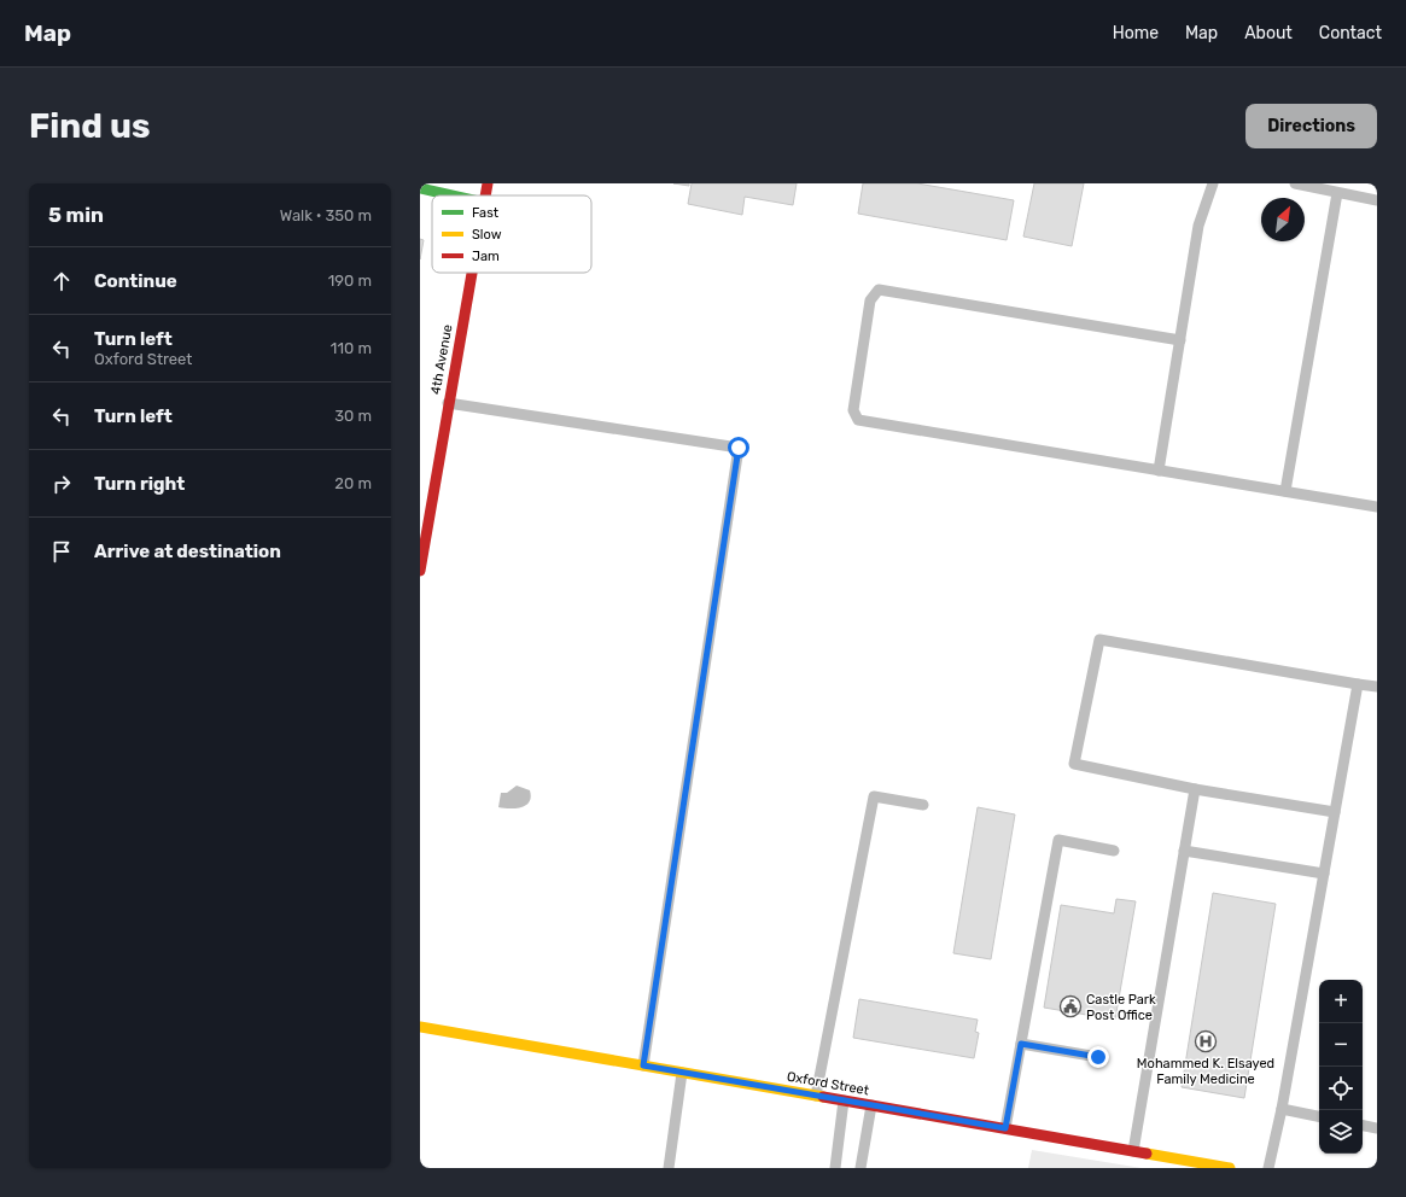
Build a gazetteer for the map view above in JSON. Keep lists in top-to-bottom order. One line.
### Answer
{"streets":{"street":["4th Avenue","Oxford Street"]},"places":{"public building":["Castle Park Post Office"],"hospital":["Mohammed K. Elsayed Family Medicine"]},"legend":["Fast","Slow","Jam"],"north":"top right","page":{"header":"Map","nav":["Home","Map","About","Contact"],"buttons":"Directions","title":"Find us","heading":["5 min","Walk · 350 m"],"list":[["Continue","190 m"],["Turn left","Oxford Street","110 m"],["Turn left","30 m"],["Turn right","20 m"],"Arrive at destination"],"map_buttons":["+","−"]}}
